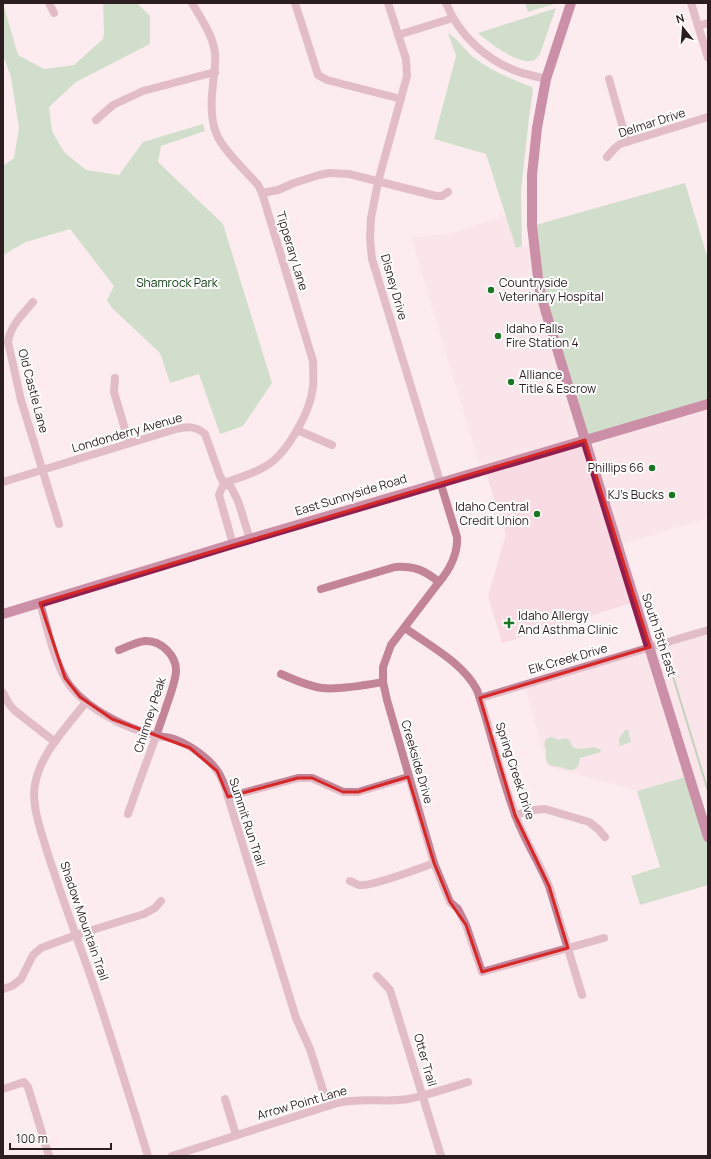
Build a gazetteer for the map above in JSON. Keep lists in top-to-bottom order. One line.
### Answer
{"streets":{"main road":["East Sunnyside Road","South 15th East"],"street":["Delmar Drive","Tipperary Lane","Disney Drive","Old Castle Lane","Londonderry Avenue","Elk Creek Drive","Chimney Peak","Creekside Drive","Spring Creek Drive","Summit Run Trail","Shadow Mountain Trail","Otter Trail","Arrow Point Lane"]},"crossings":[["Tipperary Lane","Londonderry Avenue"],["Disney Drive","East Sunnyside Road"],["Disney Drive","Creekside Drive"],["Old Castle Lane","Londonderry Avenue"],["Londonderry Avenue","East Sunnyside Road"],["East Sunnyside Road","South 15th East"],["East Sunnyside Road","Creekside Drive"],["East Sunnyside Road","Summit Run Trail"],["South 15th East","Elk Creek Drive"],["Elk Creek Drive","Spring Creek Drive"],["Chimney Peak","Summit Run Trail"],["Creekside Drive","Spring Creek Drive"],["Summit Run Trail","Shadow Mountain Trail"],["Summit Run Trail","Arrow Point Lane"],["Otter Trail","Arrow Point Lane"]],"parks":["Shamrock Park"],"places":{"other":["Countryside Veterinary Hospital","Idaho Falls Fire Station 4","Alliance Title & Escrow","Phillips 66","KJ's Bucks","Idaho Central Credit Union"],"health":["Idaho Allergy And Asthma Clinic"]},"scale_bar":"100 m","north":"top"}
